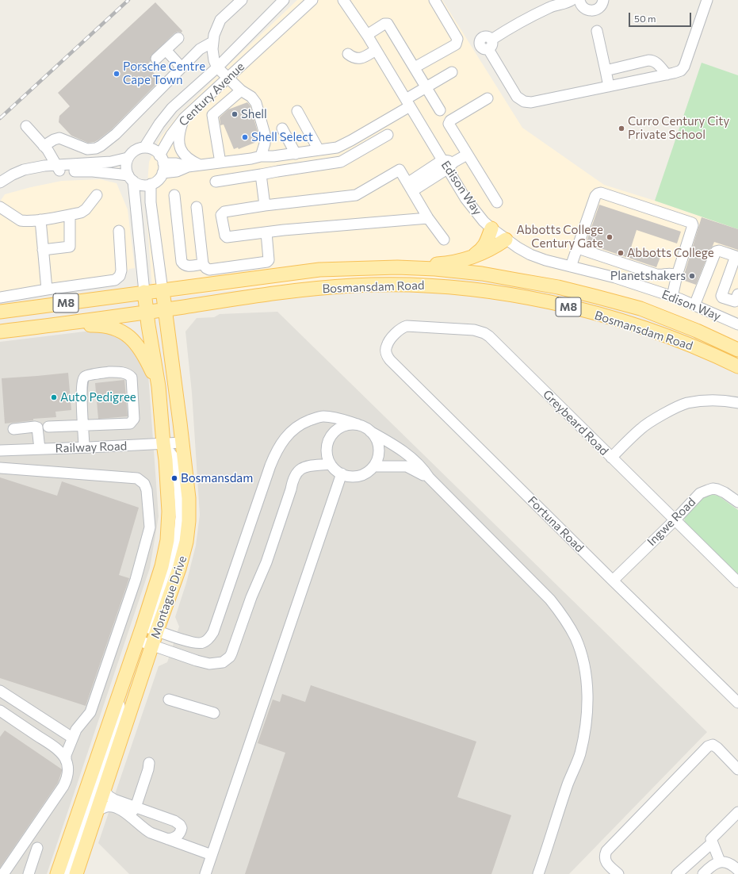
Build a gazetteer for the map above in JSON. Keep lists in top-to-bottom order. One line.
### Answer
{"streets":{"main road":["Bosmansdam Road","M8","Montague Drive"],"street":["Century Avenue","Edison Way","Greybeard Road","Railway Road","Ingwe Road","Fortuna Road"]},"crossings":[["Bosmansdam Road","Montague Drive"],["Greybeard Road","Ingwe Road"],["Greybeard Road","Fortuna Road"],["Railway Road","Montague Drive"],["Ingwe Road","Fortuna Road"]],"places":["Porsche Centre Cape Town","Shell","Curro Century City Private School","Shell Select","Abbotts College Century Gate","Abbotts College","Planetshakers","Auto Pedigree","Bosmansdam"],"scale_bar":"50 m"}
